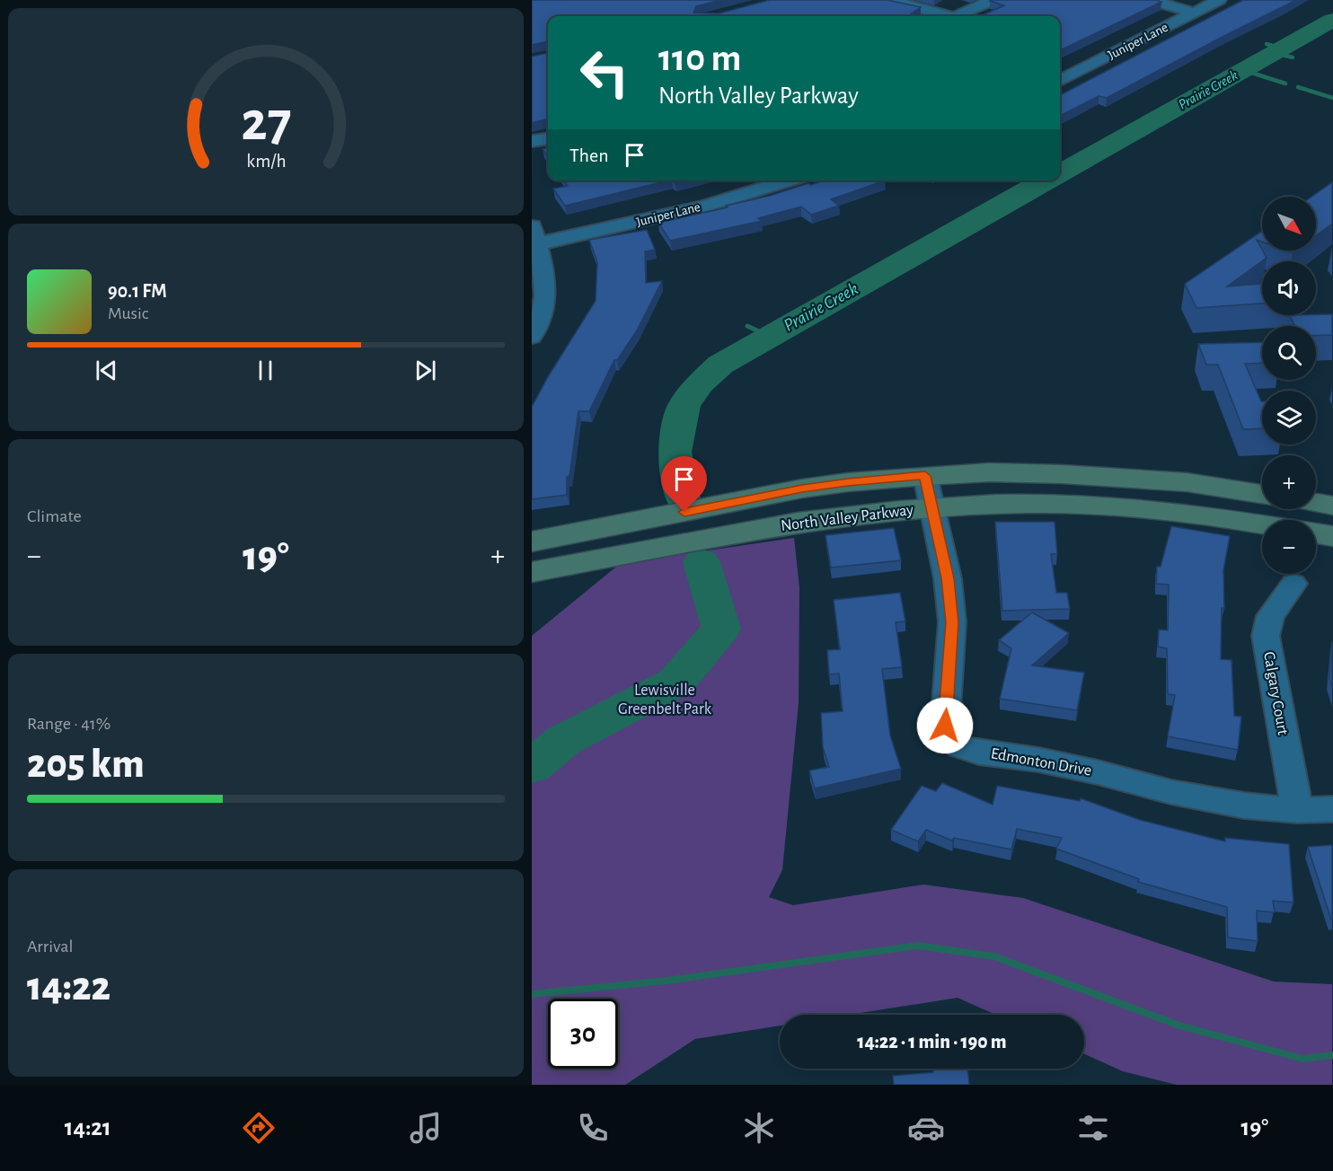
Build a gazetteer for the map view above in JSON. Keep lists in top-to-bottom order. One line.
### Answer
{"streets":{"street":["Juniper Lane","North Valley Parkway","Calgary Court","Edmonton Drive"]},"crossings":[["North Valley Parkway","Edmonton Drive"],["Calgary Court","Edmonton Drive"]],"water":["Prairie Creek"],"parks":["Lewisville Greenbelt Park"],"north":"bottom right","page":{"turn":["110 m","North Valley Parkway"],"then":"Then","map_buttons":["+","−"],"song":["90.1 FM","Music"],"tile":["Climate",["Range · 41%","205 km"],["Arrival","14:22"]],"heat":["−","19°","+"],"limit":"30","trip":"14:22 · 1 min · 190 m","tabs":["14:21","19°"],"gauge":["27","km/h"]}}
